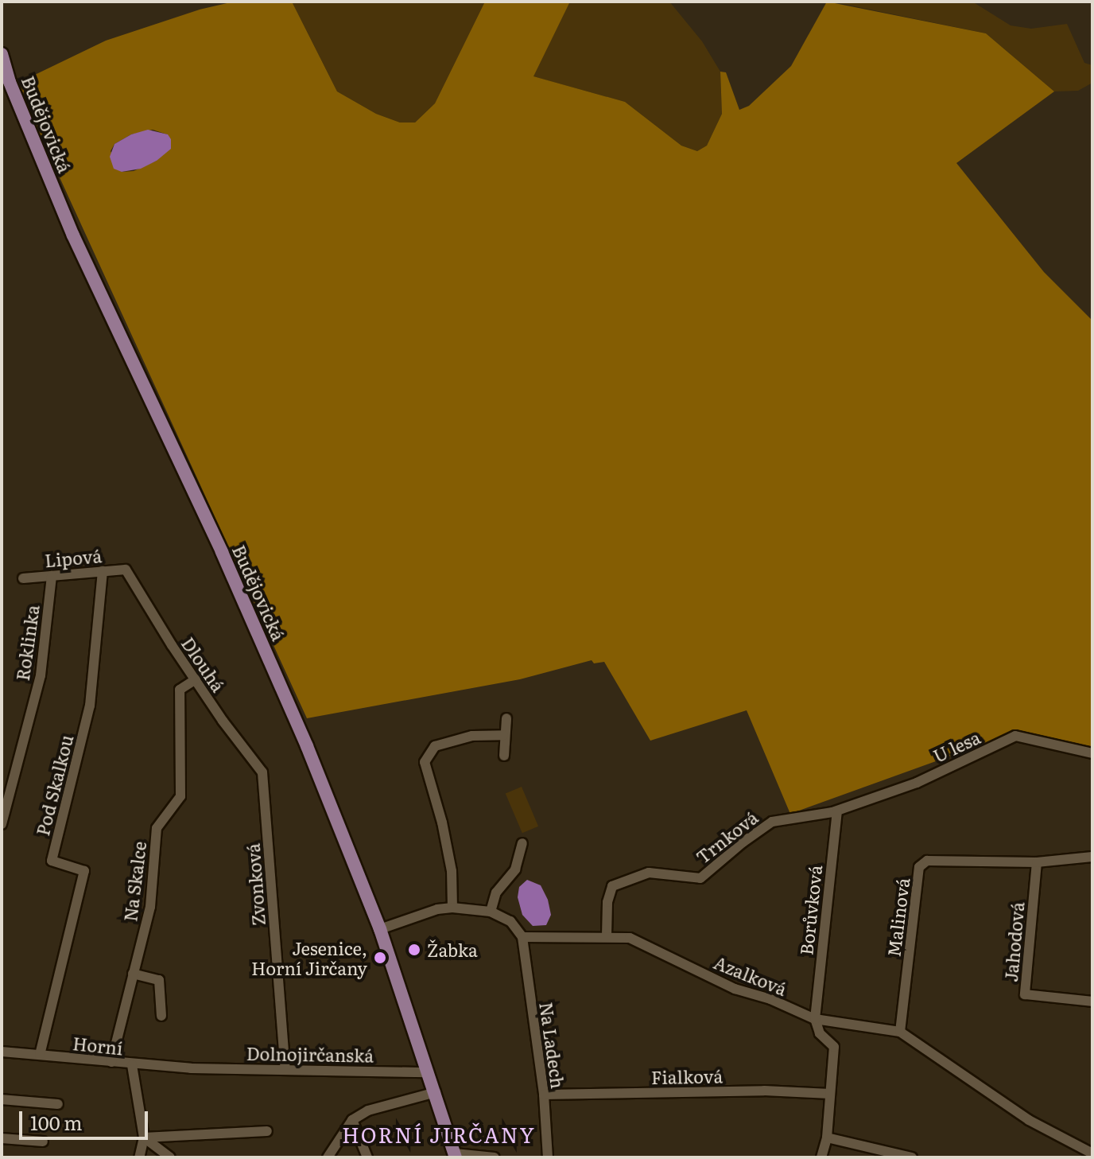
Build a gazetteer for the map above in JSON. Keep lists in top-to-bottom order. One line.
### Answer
{"streets":{"main road":["Budějovická"],"street":["Lipová","Roklinka","Dlouhá","U lesa","Pod Skalkou","Trnková","Na Skalce","Zvonková","Borůvková","Malinová","Jahodová","Azalková","Horní","Na Ladech","Dolnojirčanská","Fialková"]},"crossings":[["Budějovická","Dolnojirčanská"],["Lipová","Roklinka"],["Lipová","Dlouhá"],["Lipová","Pod Skalkou"],["Dlouhá","Na Skalce"],["Dlouhá","Zvonková"],["U lesa","Trnková"],["U lesa","Borůvková"],["Pod Skalkou","Horní"],["Trnková","Borůvková"],["Trnková","Azalková"],["Na Skalce","Horní"],["Zvonková","Dolnojirčanská"],["Borůvková","Azalková"],["Malinová","Jahodová"],["Malinová","Azalková"],["Azalková","Na Ladech"],["Horní","Dolnojirčanská"],["Na Ladech","Fialková"]],"districts":["HORNÍ JIRČANY"],"places":["Žabka","Jesenice, Horní Jirčany"],"scale_bar":"100 m"}
